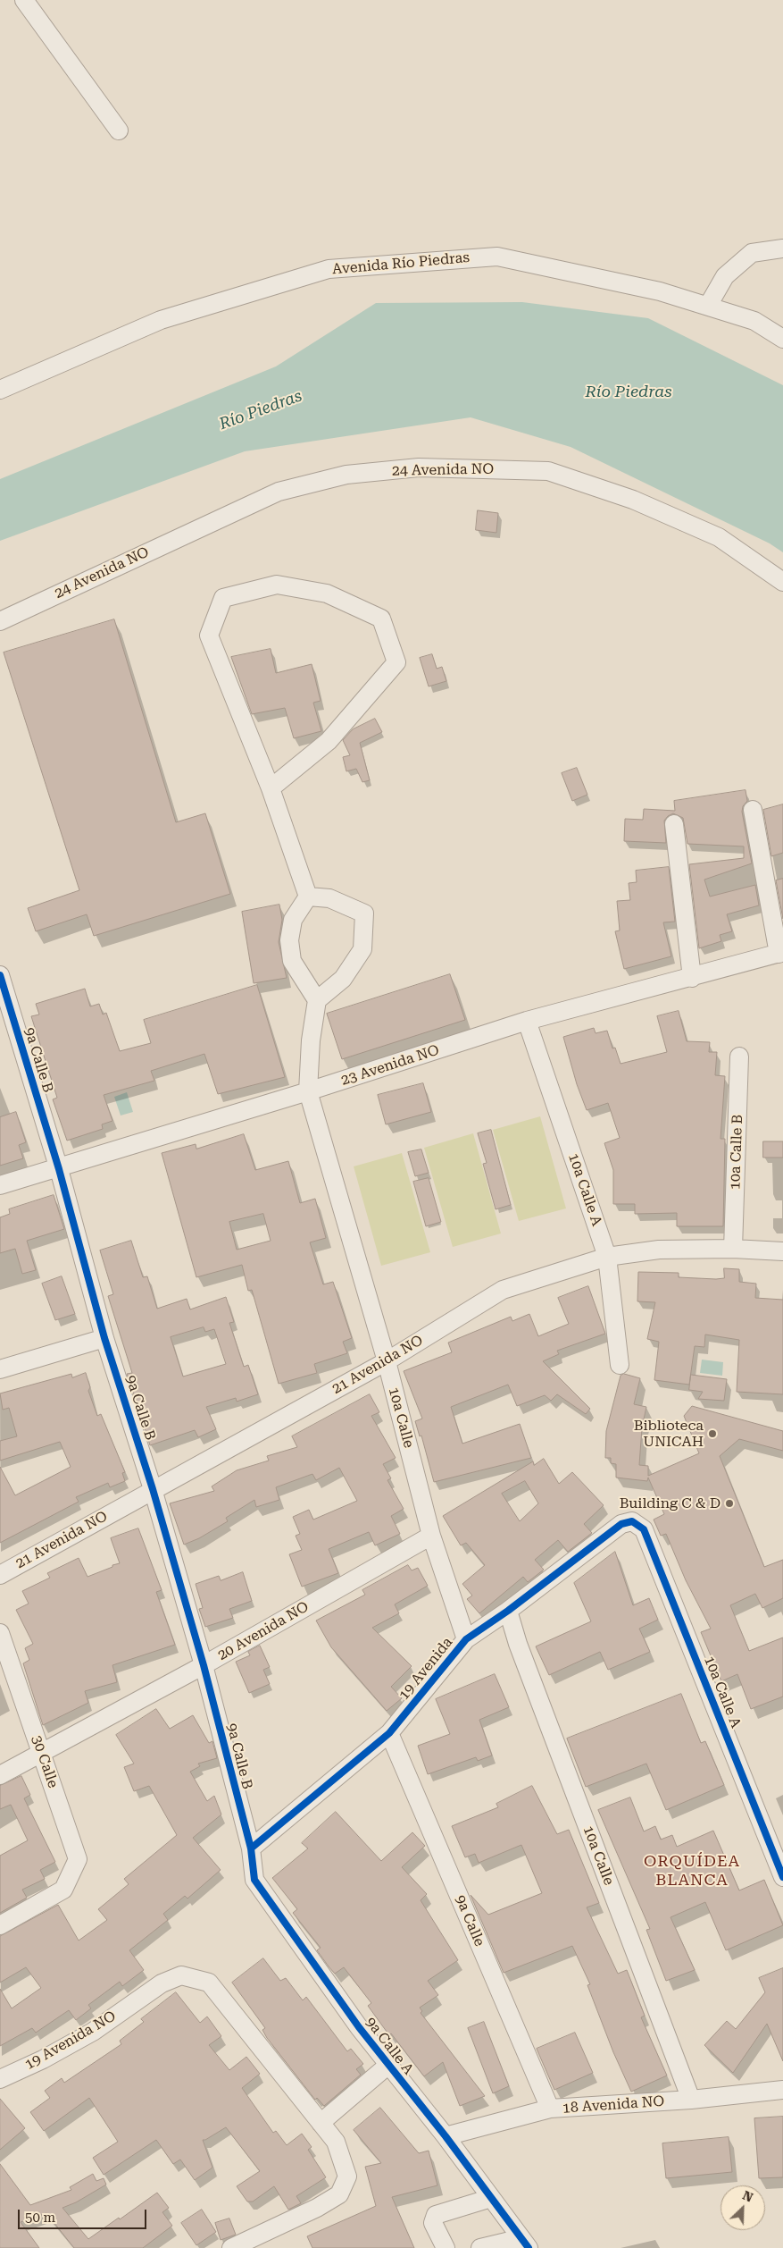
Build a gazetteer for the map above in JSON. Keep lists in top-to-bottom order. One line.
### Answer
{"streets":{"street":["Avenida Río Piedras","24 Avenida NO","9a Calle B","23 Avenida NO","10a Calle B","10a Calle A","21 Avenida NO","10a Calle","20 Avenida NO","19 Avenida","30 Calle","9a Calle","19 Avenida NO","9a Calle A","18 Avenida NO"]},"crossings":[["9a Calle B","23 Avenida NO"],["9a Calle B","21 Avenida NO"],["9a Calle B","20 Avenida NO"],["9a Calle B","19 Avenida"],["9a Calle B","9a Calle A"],["23 Avenida NO","10a Calle A"],["23 Avenida NO","10a Calle"],["10a Calle B","21 Avenida NO"],["10a Calle A","21 Avenida NO"],["10a Calle A","19 Avenida"],["21 Avenida NO","10a Calle"],["10a Calle","20 Avenida NO"],["10a Calle","19 Avenida"],["10a Calle","18 Avenida NO"],["20 Avenida NO","30 Calle"],["19 Avenida","9a Calle"],["19 Avenida","9a Calle A"],["9a Calle","18 Avenida NO"],["9a Calle A","18 Avenida NO"]],"districts":["ORQUÍDEA BLANCA"],"water":["Río Piedras"],"places":["Biblioteca UNICAH","Building C & D"],"scale_bar":"50 m","north":"top right"}
